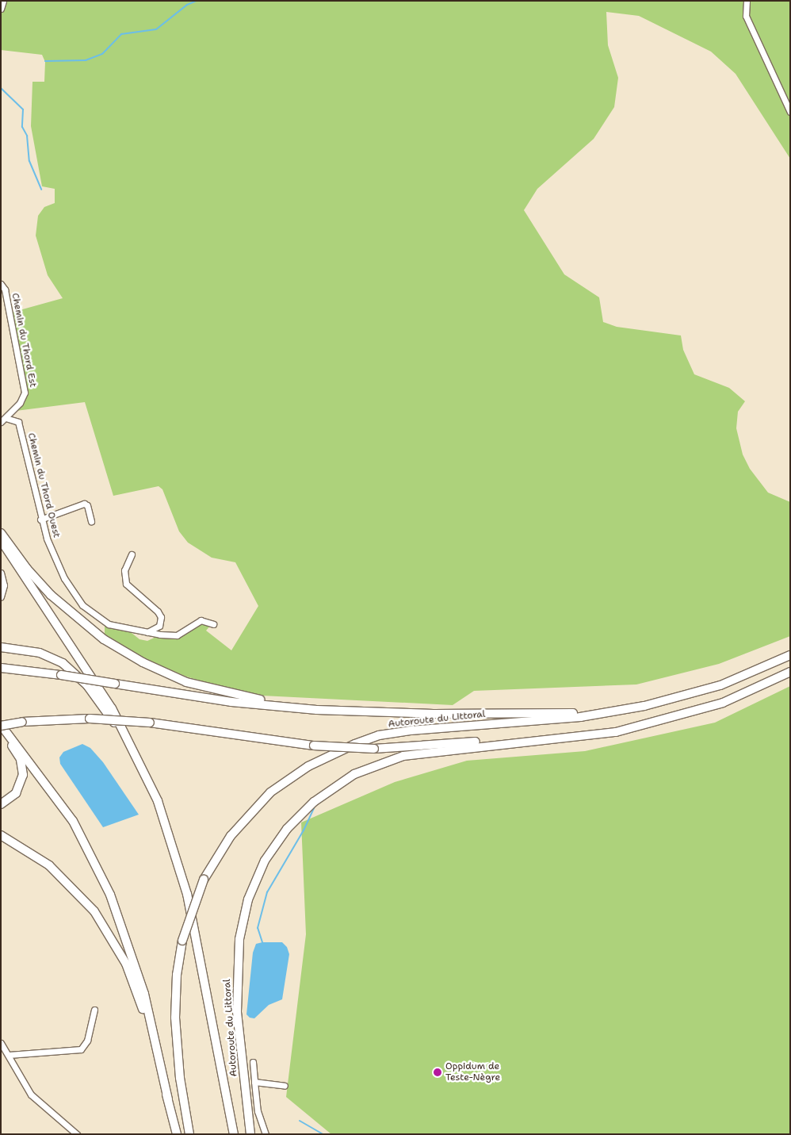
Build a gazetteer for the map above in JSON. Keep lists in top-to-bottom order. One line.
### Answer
{"streets":{"highway":["Autoroute du Littoral"],"street":["Chemin du Thord Est","Chemin du Thord Ouest"]},"crossings":[["Chemin du Thord Est","Chemin du Thord Ouest"]],"places":["Oppidum de Teste-Nègre"]}
